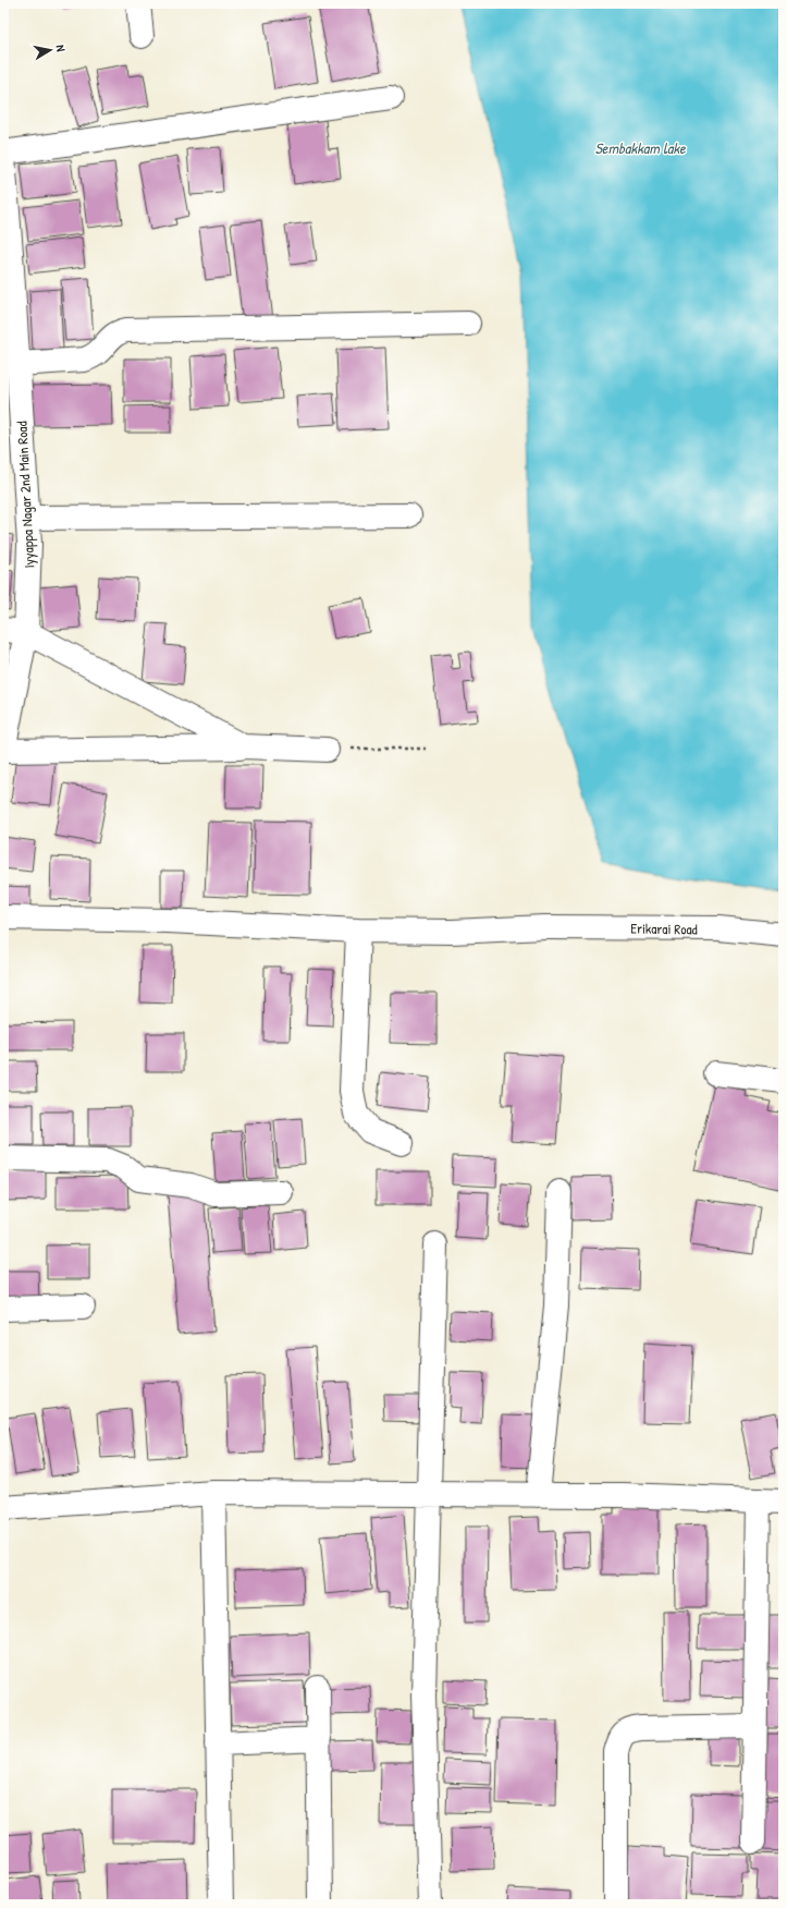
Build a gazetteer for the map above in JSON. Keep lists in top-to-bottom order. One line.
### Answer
{"streets":{"street":["Iyyappa Nagar 2nd Main Road","Erikarai Road"]},"water":["Sembakkam lake"],"north":"right"}
